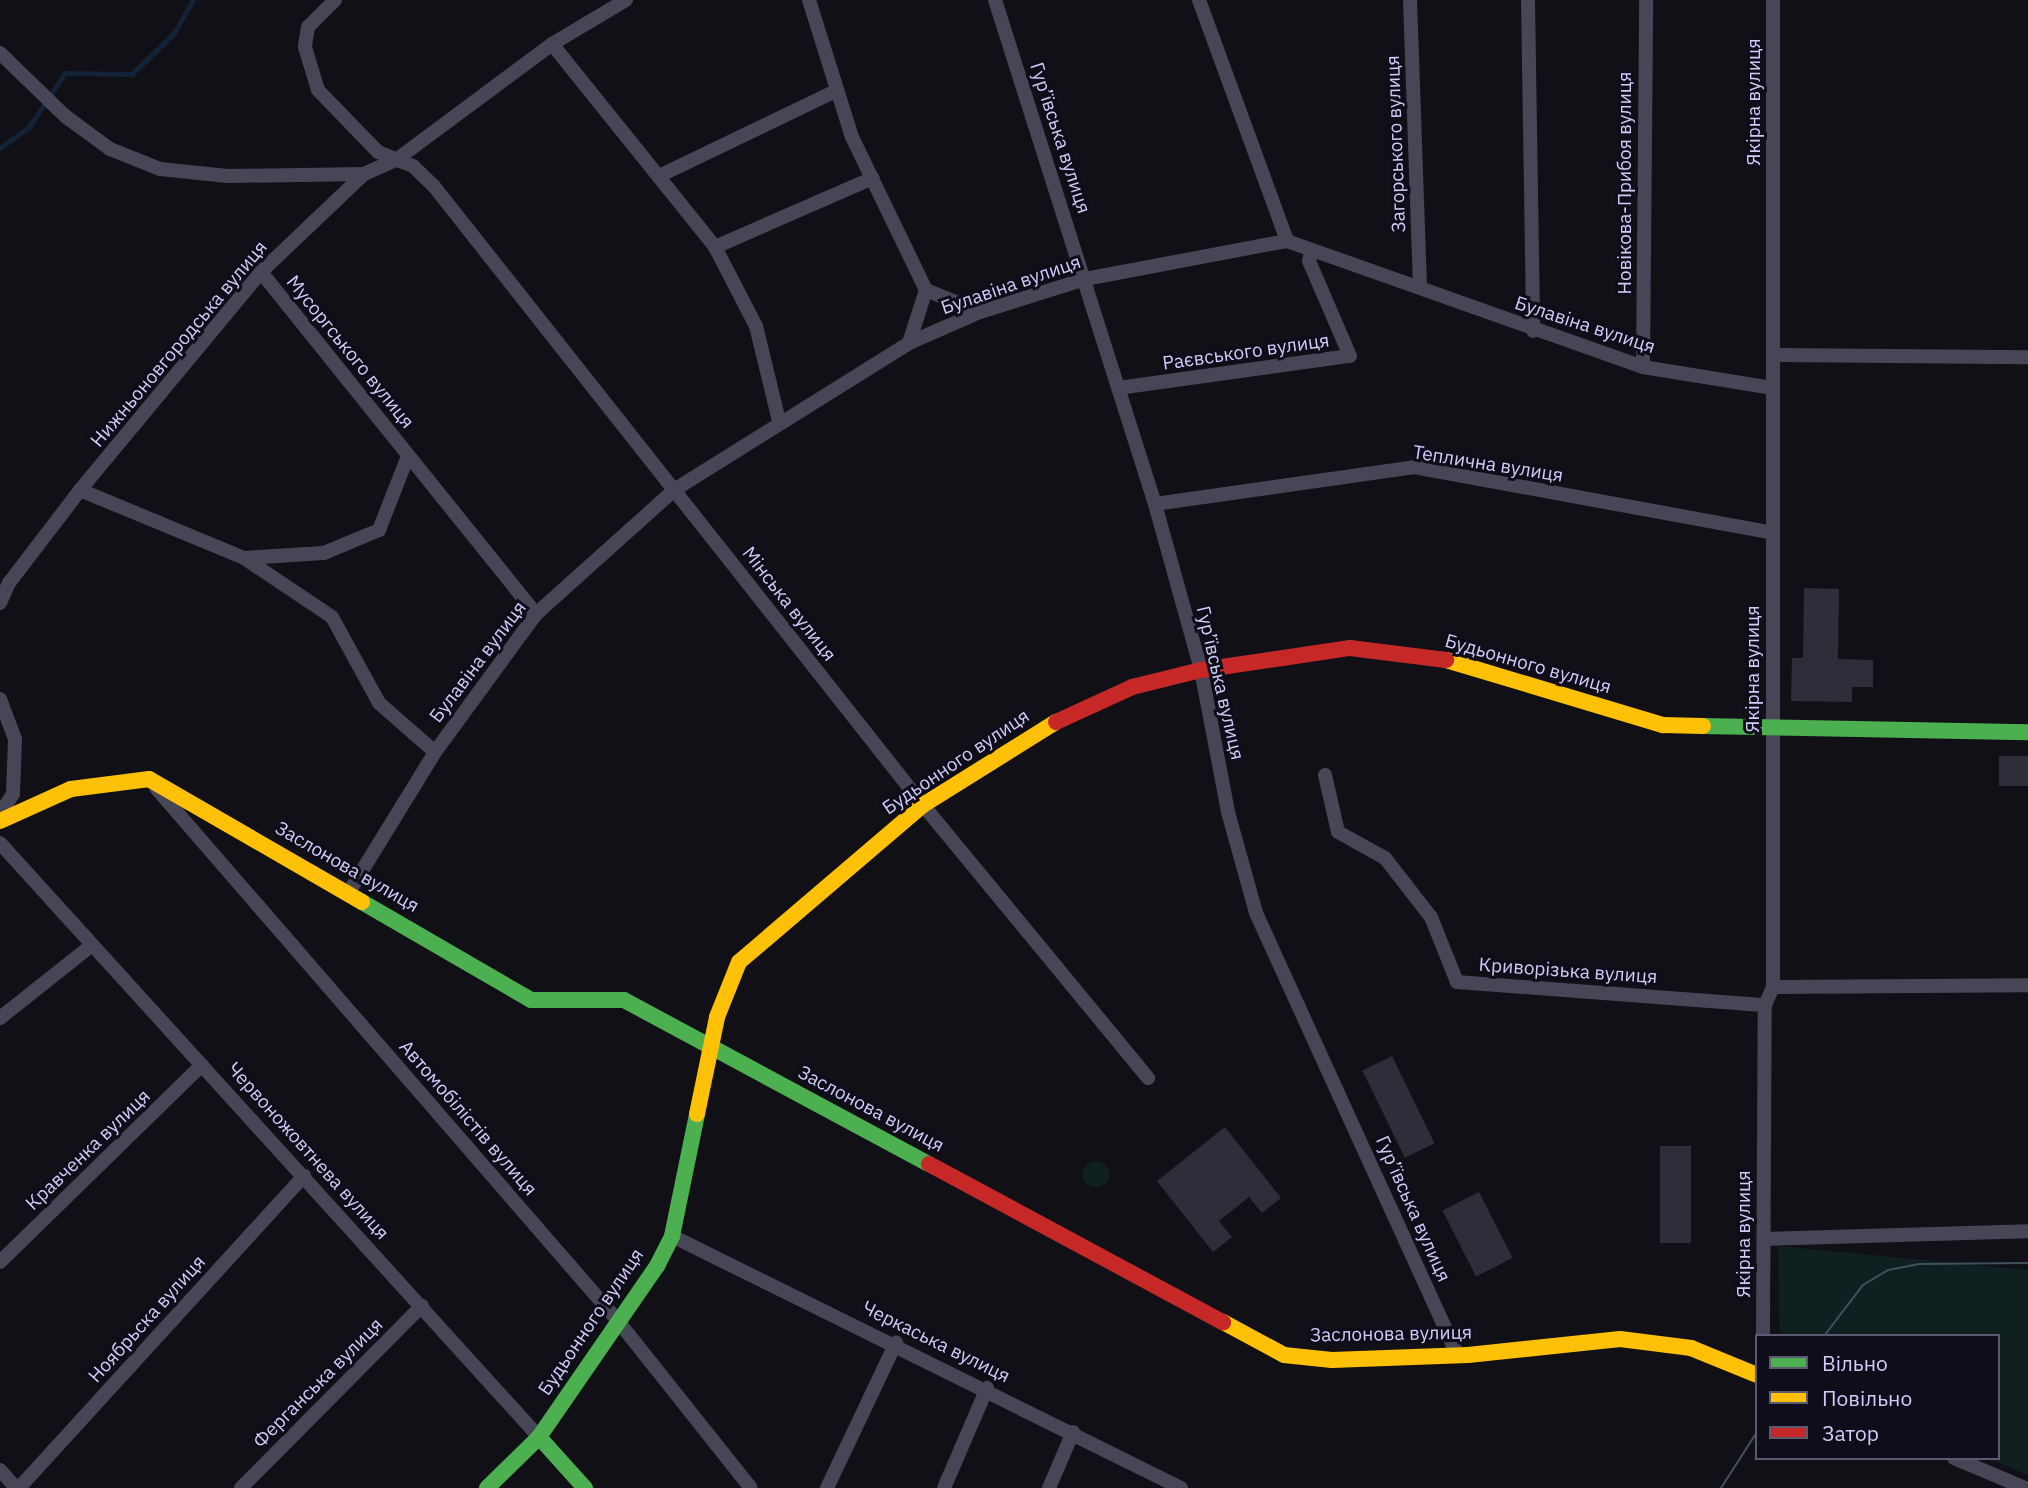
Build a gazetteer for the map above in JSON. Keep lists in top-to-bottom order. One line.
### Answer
{"streets":{"main road":["Будьонного вулиця","Заслонова вулиця","Червоножовтнева вулиця"],"street":["Якірна вулиця","Гур’ївська вулиця","Загорського вулиця","Новікова-Прибоя вулиця","Булавіна вулиця","Нижньоновгородська вулиця","Мусоргського вулиця","Раєвського вулиця","Теплична вулиця","Мінська вулиця","Криворізька вулиця","Автомобілістів вулиця","Кравченка вулиця","Ноябрьска вулиця","Черкаська вулиця","Ферганська вулиця"]},"crossings":[["Якірна вулиця","Булавіна вулиця"],["Якірна вулиця","Теплична вулиця"],["Якірна вулиця","Будьонного вулиця"],["Якірна вулиця","Криворізька вулиця"],["Гур’ївська вулиця","Булавіна вулиця"],["Гур’ївська вулиця","Раєвського вулиця"],["Гур’ївська вулиця","Теплична вулиця"],["Гур’ївська вулиця","Будьонного вулиця"],["Гур’ївська вулиця","Заслонова вулиця"],["Загорського вулиця","Булавіна вулиця"],["Новікова-Прибоя вулиця","Булавіна вулиця"],["Булавіна вулиця","Мусоргського вулиця"],["Булавіна вулиця","Раєвського вулиця"],["Булавіна вулиця","Мінська вулиця"],["Булавіна вулиця","Заслонова вулиця"],["Нижньоновгородська вулиця","Мусоргського вулиця"],["Нижньоновгородська вулиця","Мінська вулиця"],["Мінська вулиця","Будьонного вулиця"],["Будьонного вулиця","Заслонова вулиця"],["Будьонного вулиця","Автомобілістів вулиця"],["Будьонного вулиця","Червоножовтнева вулиця"],["Будьонного вулиця","Черкаська вулиця"],["Заслонова вулиця","Автомобілістів вулиця"],["Кравченка вулиця","Червоножовтнева вулиця"],["Червоножовтнева вулиця","Ноябрьска вулиця"],["Червоножовтнева вулиця","Ферганська вулиця"]],"legend":["Вільно","Повільно","Затор"]}
